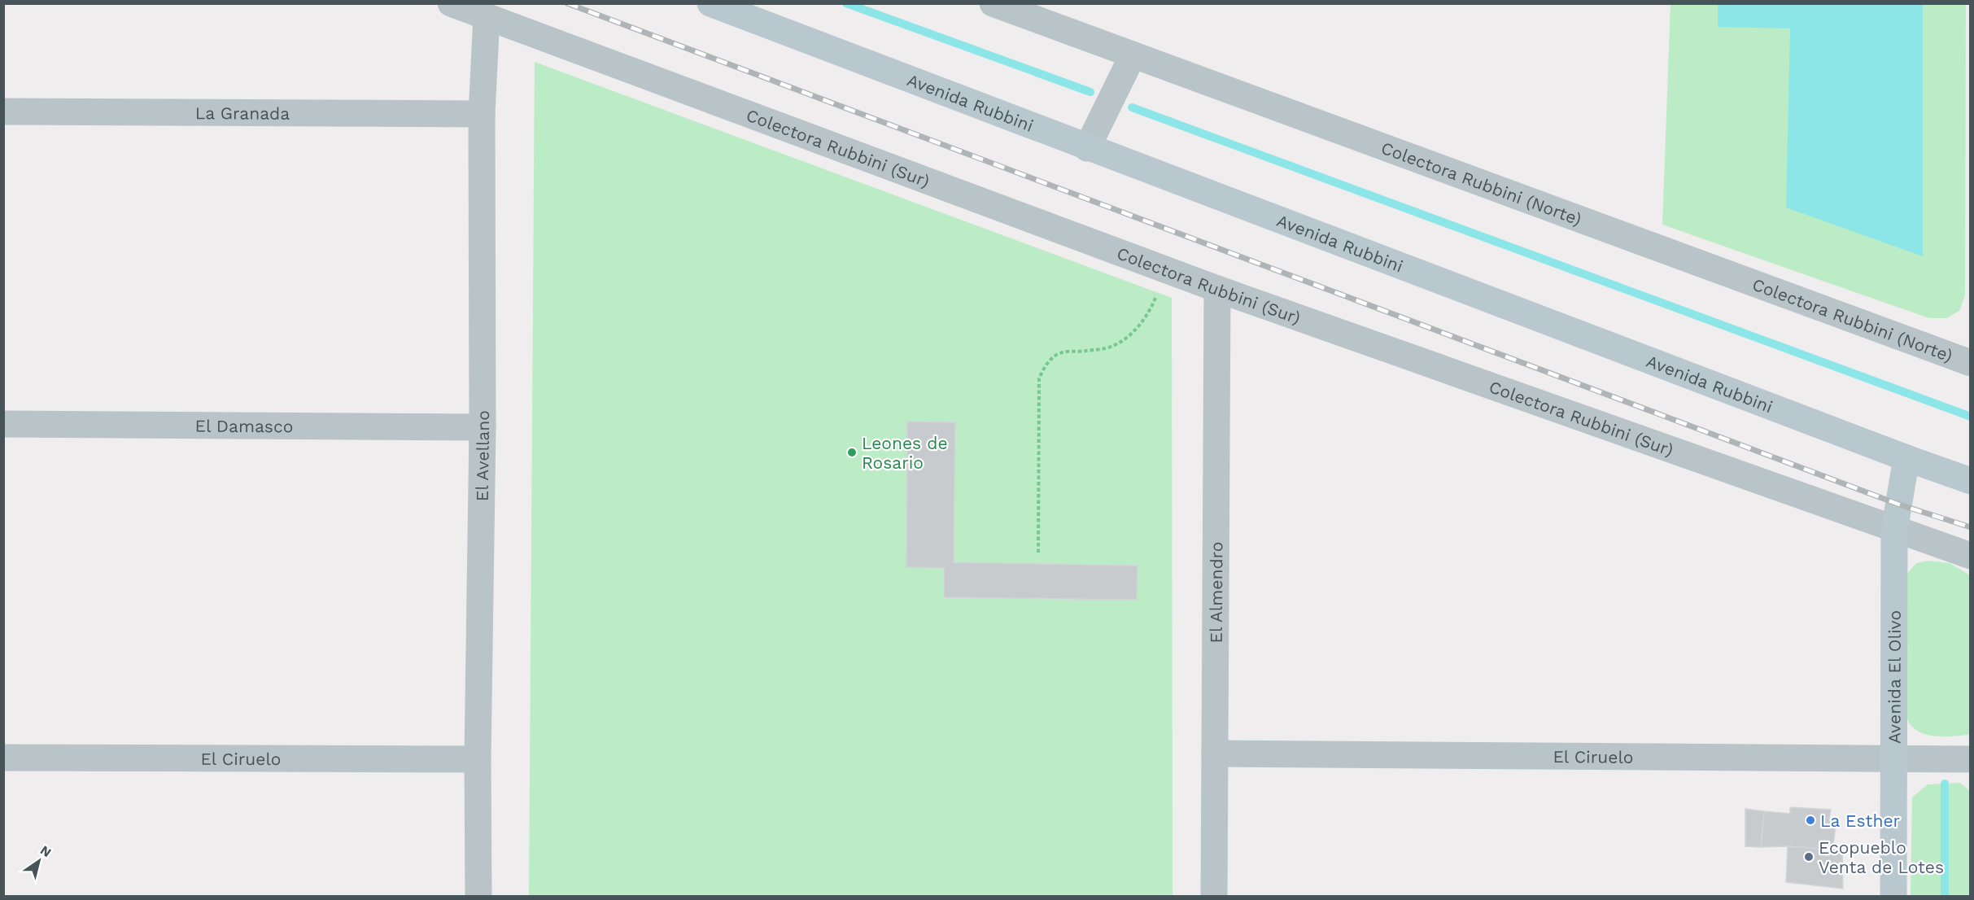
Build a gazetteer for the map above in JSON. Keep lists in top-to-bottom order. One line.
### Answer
{"streets":{"main road":["Avenida Rubbini","Avenida El Olivo"],"street":["La Granada","Colectora Rubbini (Sur)","Colectora Rubbini (Norte)","El Damasco","El Avellano","El Almendro","El Ciruelo"]},"crossings":[["Avenida Rubbini","Avenida El Olivo"],["La Granada","El Avellano"],["Colectora Rubbini (Sur)","El Avellano"],["Colectora Rubbini (Sur)","El Almendro"],["Colectora Rubbini (Sur)","Avenida El Olivo"],["El Damasco","El Avellano"],["El Avellano","El Ciruelo"],["El Almendro","El Ciruelo"],["Avenida El Olivo","El Ciruelo"]],"places":["Leones de Rosario","La Esther","Ecopueblo Venta de Lotes"],"north":"top right"}
